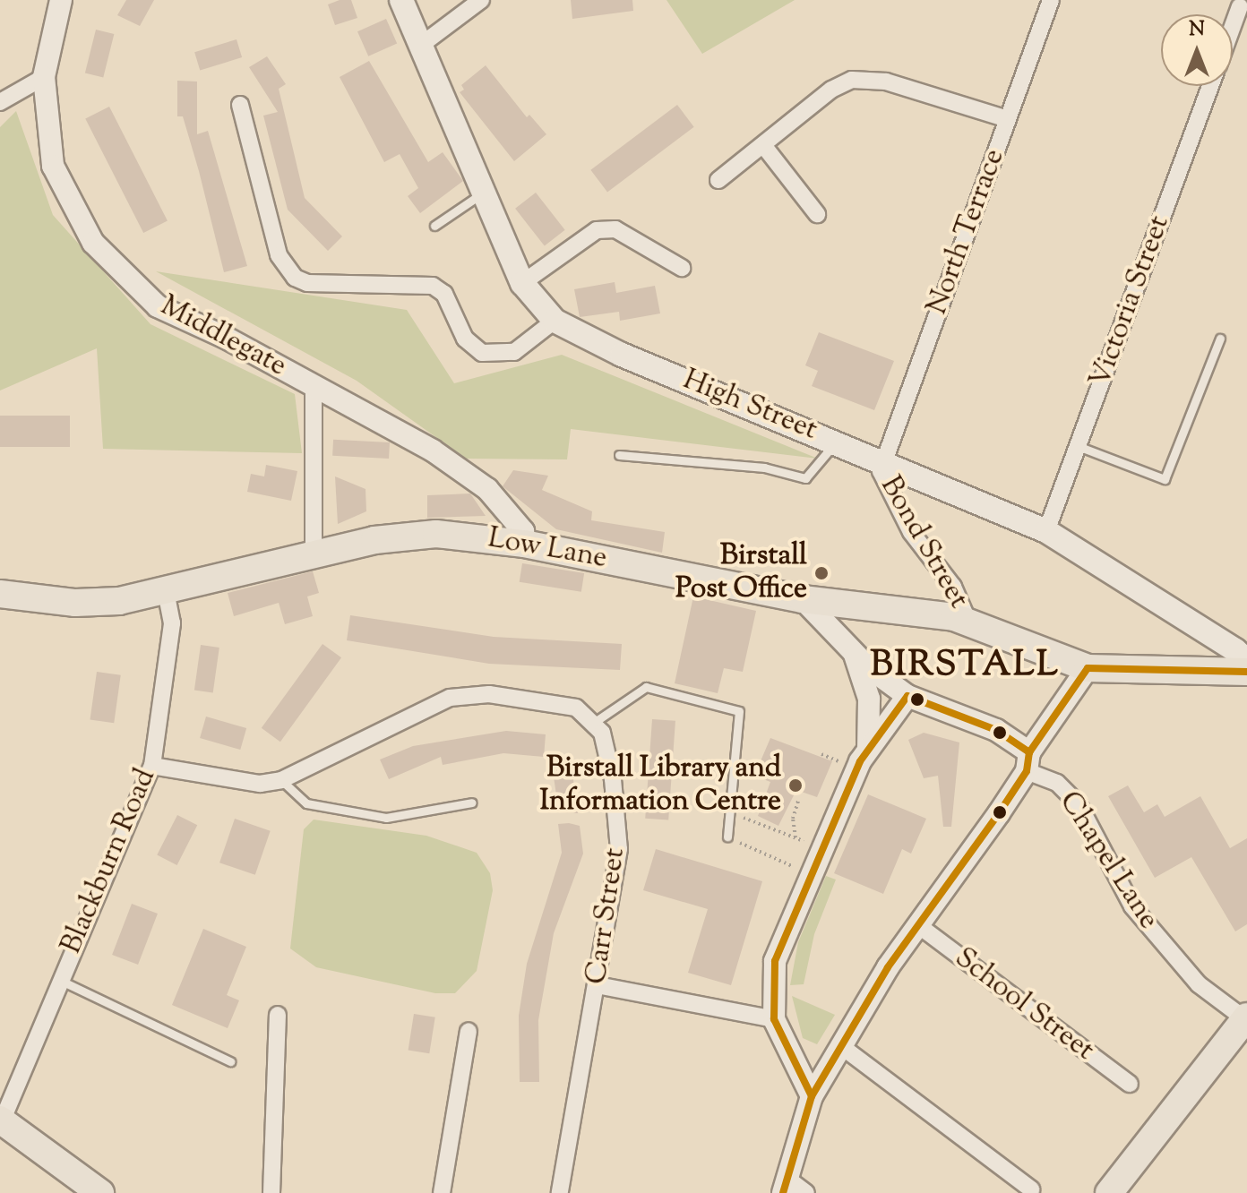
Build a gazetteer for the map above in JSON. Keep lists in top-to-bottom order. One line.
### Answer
{"streets":{"main road":["High Street","Low Lane"],"street":["North Terrace","Victoria Street","Middlegate","Bond Street","Chapel Lane","Blackburn Road","Carr Street","School Street"]},"crossings":[["North Terrace","High Street"],["North Terrace","Bond Street"],["Victoria Street","High Street"],["Middlegate","Low Lane"],["High Street","Bond Street"],["Bond Street","Low Lane"],["Low Lane","Chapel Lane"],["Low Lane","Blackburn Road"]],"districts":["BIRSTALL"],"places":["Birstall Post Office","Birstall Library and Information Centre"],"north":"top"}
